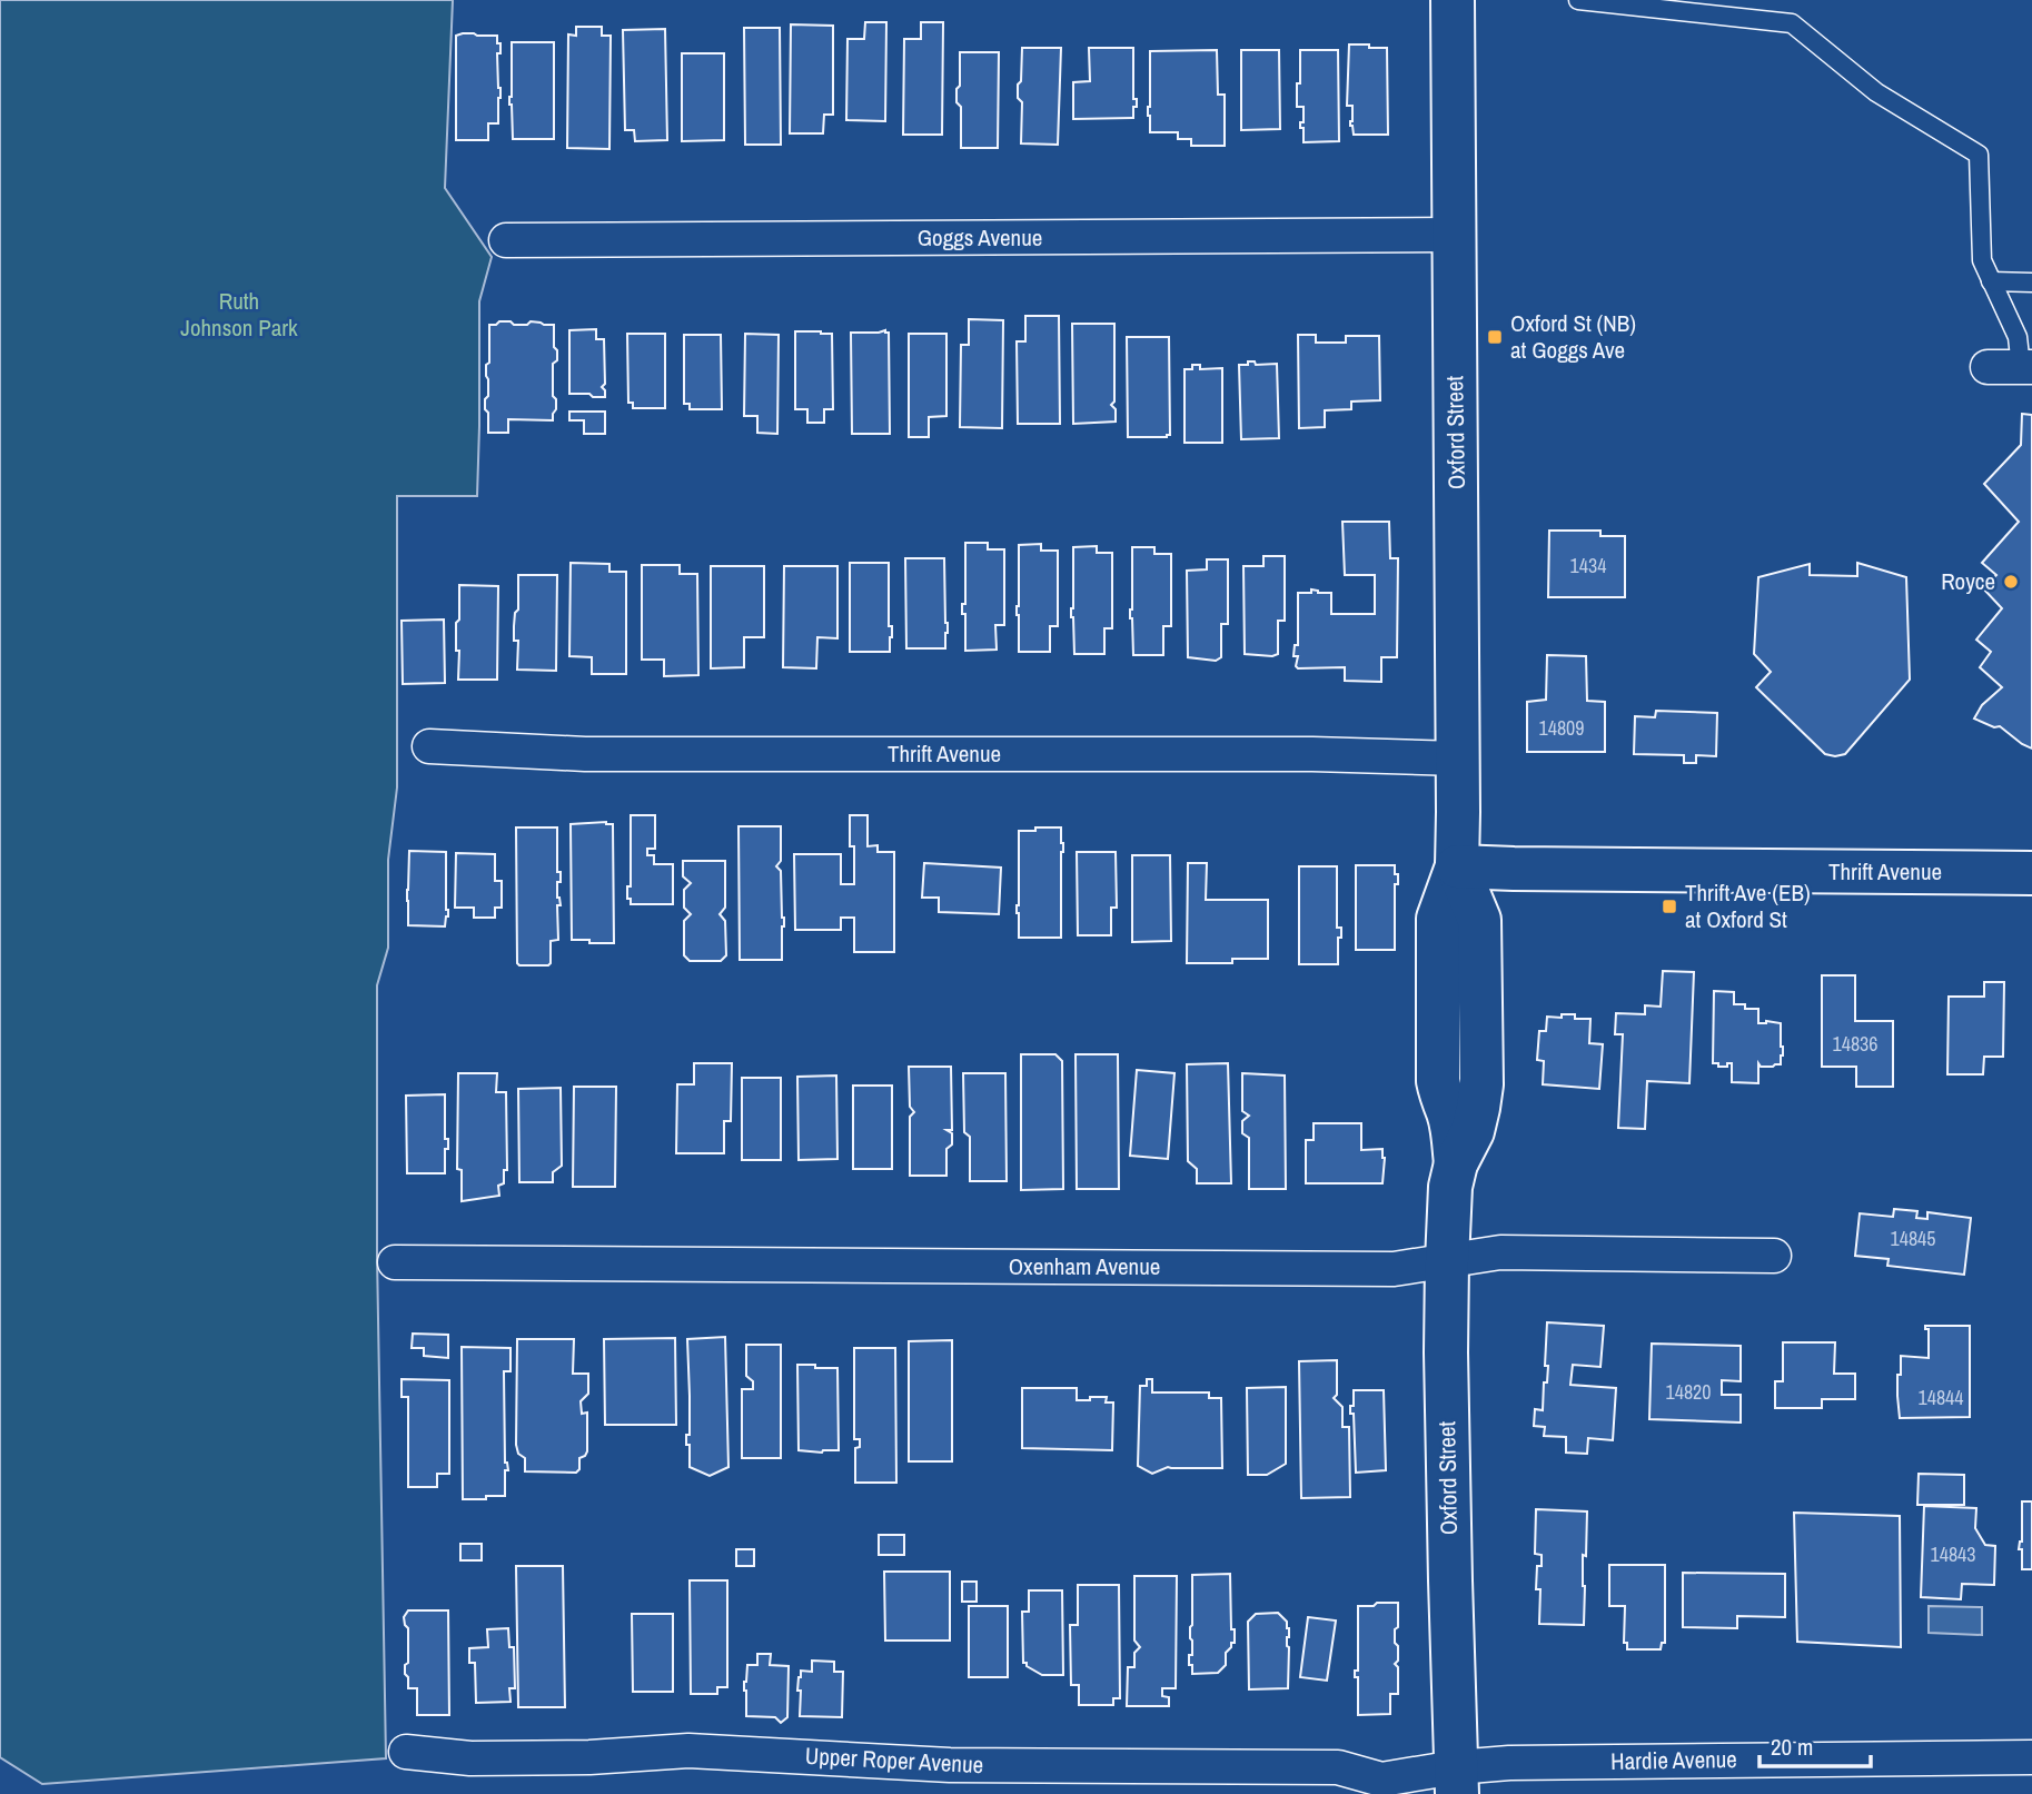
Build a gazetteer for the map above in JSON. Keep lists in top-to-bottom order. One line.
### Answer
{"streets":{"street":["Goggs Avenue","Oxford Street","Thrift Avenue","Oxenham Avenue","Upper Roper Avenue","Hardie Avenue"]},"crossings":[["Goggs Avenue","Oxford Street"],["Oxford Street","Thrift Avenue"],["Oxford Street","Oxenham Avenue"],["Oxford Street","Upper Roper Avenue"],["Oxford Street","Hardie Avenue"],["Upper Roper Avenue","Hardie Avenue"]],"parks":["Ruth Johnson Park"],"places":{"transit":["Oxford St (NB) at Goggs Ave","Thrift Ave (EB) at Oxford St"],"other":["Royce"]},"house_numbers":["1434","14809","14836","14845","14820","14844","14843"],"scale_bar":"20 m"}
